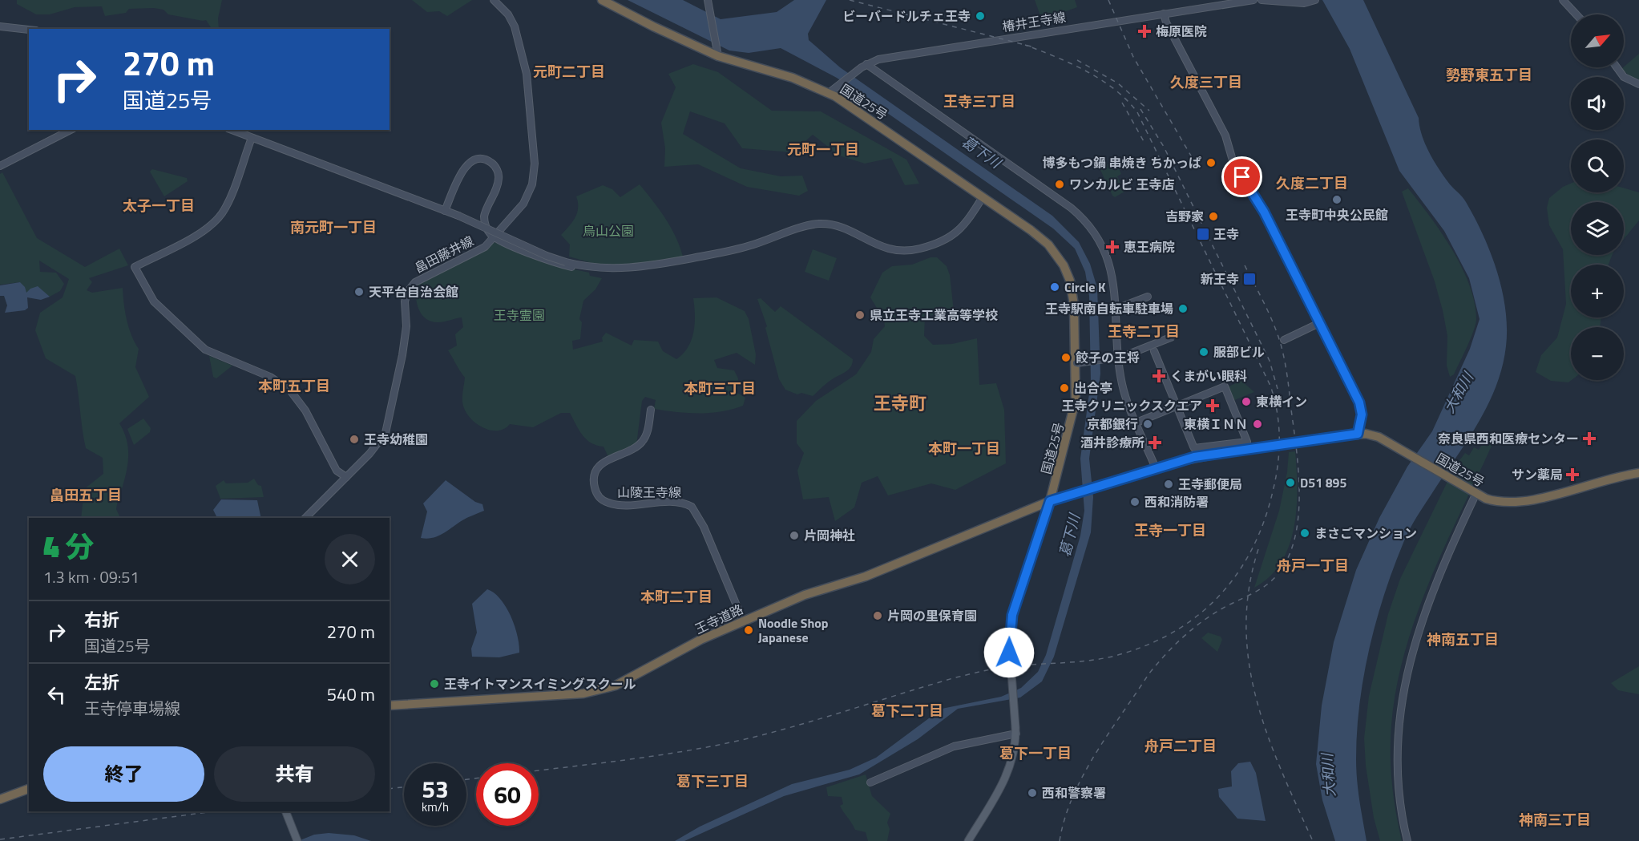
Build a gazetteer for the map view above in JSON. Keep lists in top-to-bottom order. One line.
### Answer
{"streets":{"highway":["国道25号","王寺道路"],"street":["椿井王寺線","畠田藤井線","山陵王寺線"]},"crossings":[["椿井王寺線","国道25号"],["国道25号","王寺道路"],["山陵王寺線","王寺道路"]],"districts":["元町二丁目","勢野東五丁目","久度三丁目","王寺三丁目","元町一丁目","久度二丁目","太子一丁目","南元町一丁目","王寺二丁目","本町五丁目","本町三丁目","王寺町","本町一丁目","畠田五丁目","王寺一丁目","舟戸一丁目","本町二丁目","神南五丁目","葛下二丁目","舟戸二丁目","葛下一丁目","葛下三丁目","神南三丁目"],"water":["葛下川","大和川"],"parks":["烏山公園","王寺霊園"],"places":{"other":["ビーバードルチェ王寺","博多もつ鍋 串焼き ちかっぱ","ワンカルビ 王寺店","王寺町中央公民館","吉野家","Circle K","天平台自治会館","王寺駅南自転車駐車場","県立王寺工業高等学校","服部ビル","餃子の王将","出合亭","東横イン","京都銀行","東横ＩＮＮ","王寺幼稚園","D51 895","王寺郵便局","西和消防署","まさごマンション","片岡神社","片岡の里保育園","Noodle Shop Japanese","王寺イトマンスイミングスクール","西和警察署"],"health":["梅原医院","恵王病院","くまがい眼科","王寺クリニックスクエア","奈良県西和医療センター","酒井診療所","サン薬局"],"transit":["王寺","新王寺"]},"north":"top right","page":{"map_buttons":["+","−"],"turn":["270 m","国道25号"],"heading":["4 分","1.3 km · 09:51"],"list":[{"name":"右折","note":"国道25号","value":"270 m"},{"name":"左折","note":"王寺停車場線","value":"540 m"}],"buttons":["終了","共有"],"speed":"53 km/h","limit":"60"}}
